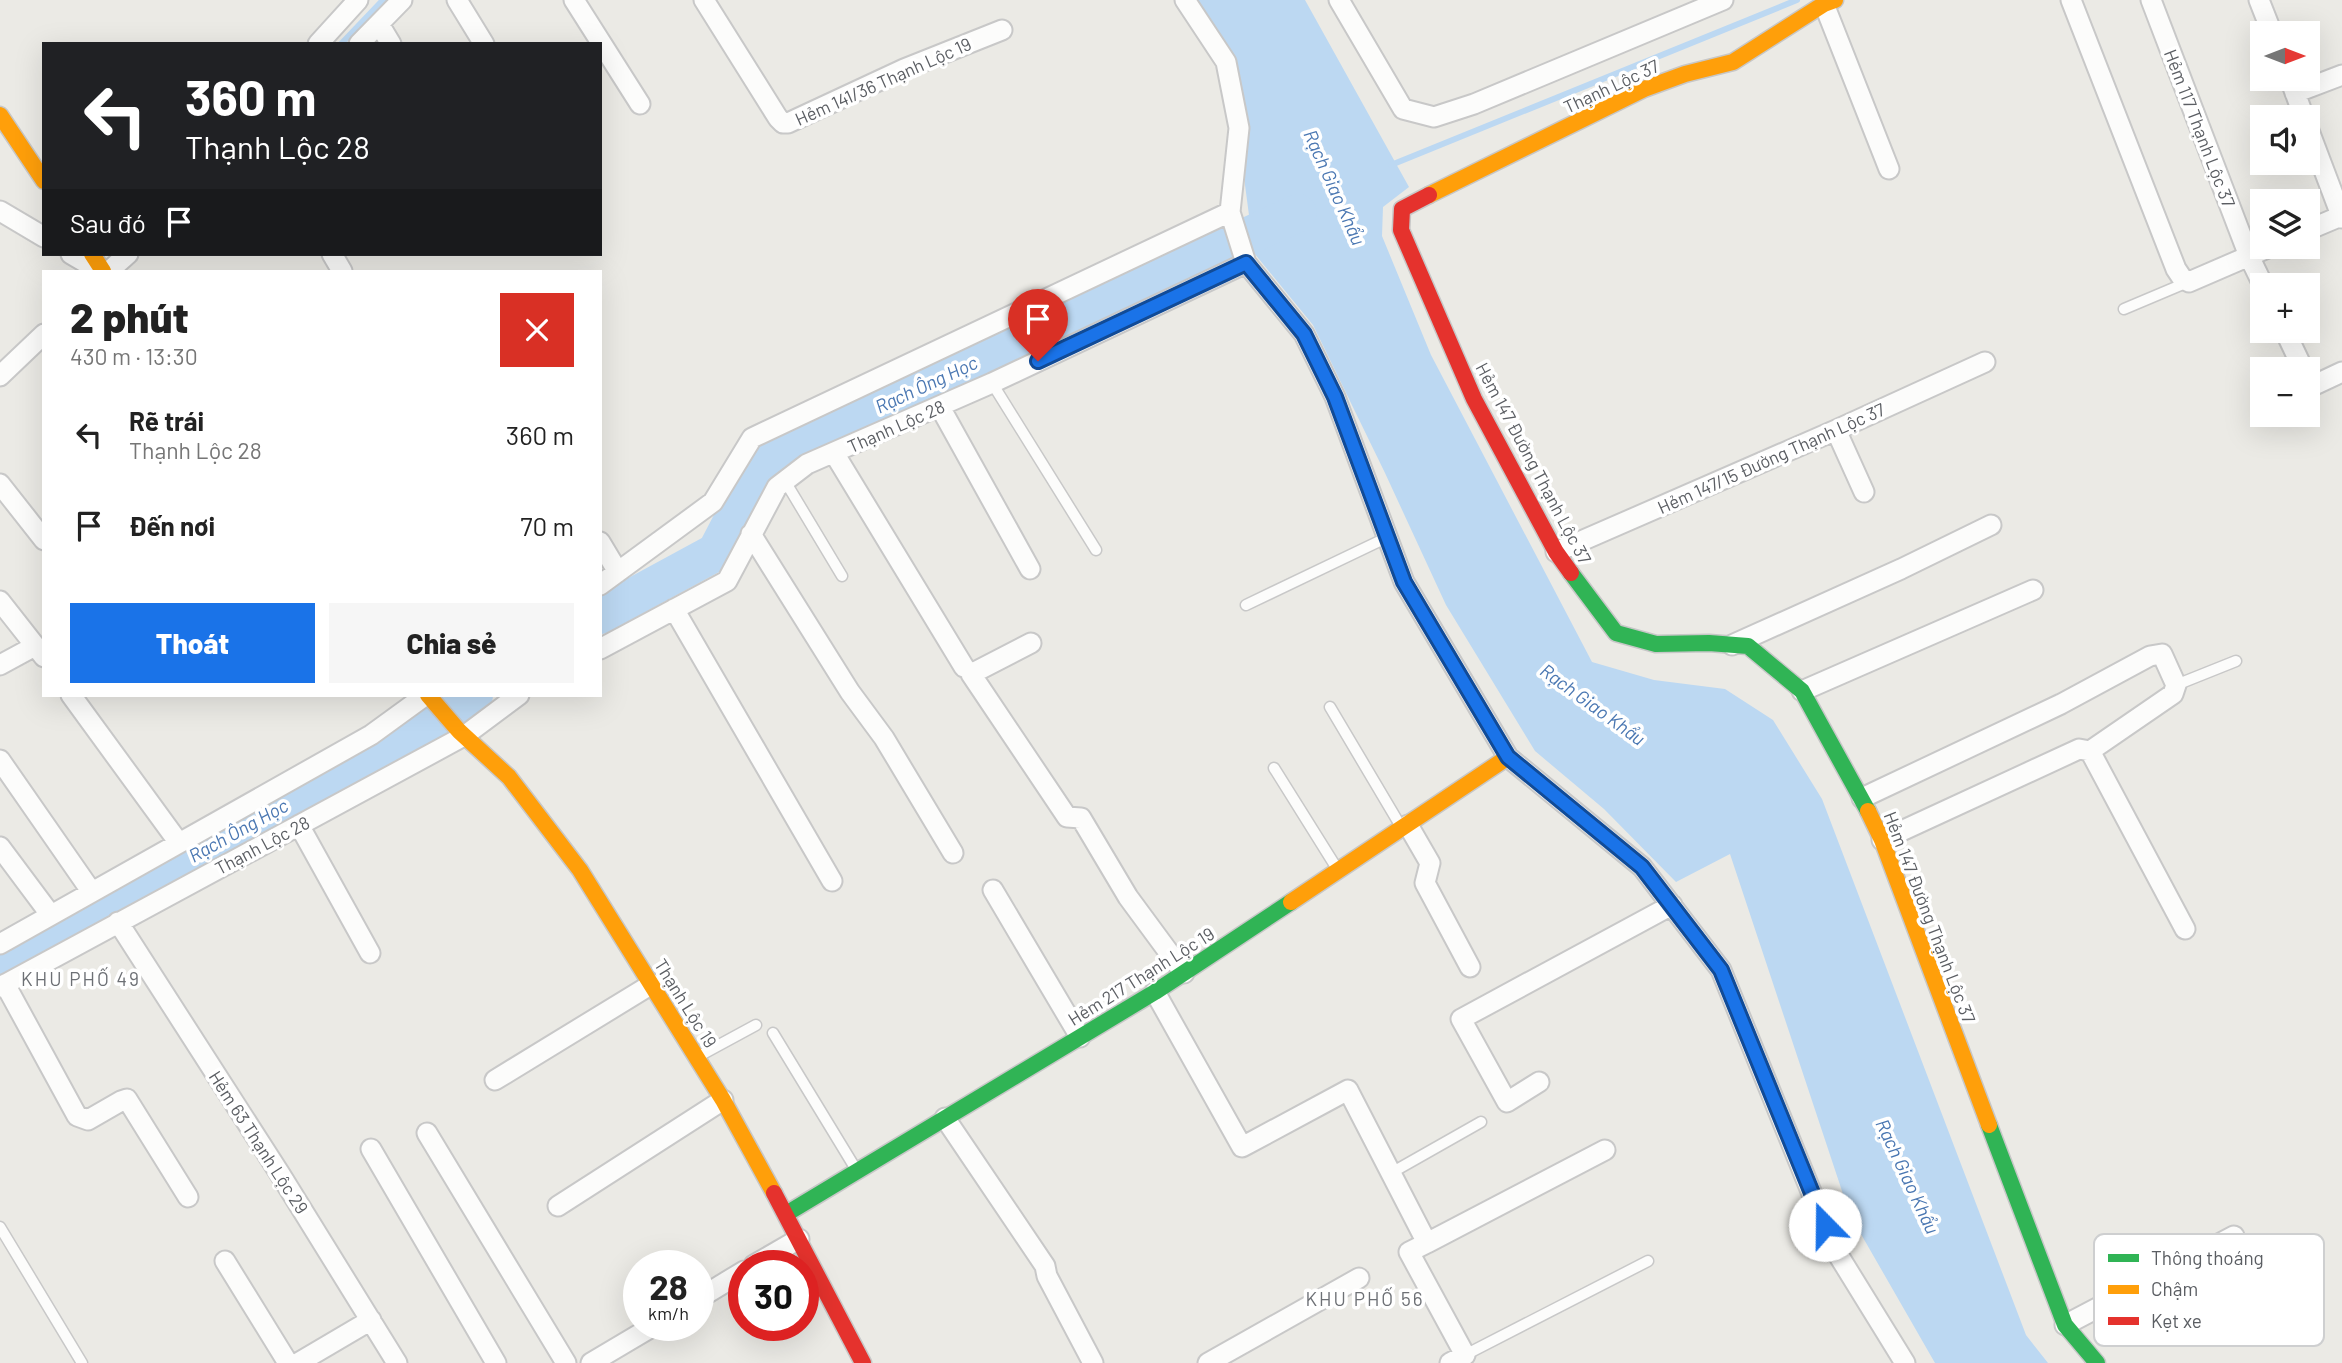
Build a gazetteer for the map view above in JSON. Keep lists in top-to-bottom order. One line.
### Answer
{"streets":{"street":["Hẻm 141/36 Thạnh Lộc 19","Thạnh Lộc 37","Hẻm 117 Thạnh Lộc 37","Thạnh Lộc 28","Hẻm 147/15 Đường Thạnh Lộc 37","Hẻm 147 Đường Thạnh Lộc 37","Hẻm 217 Thạnh Lộc 19","Thạnh Lộc 19","Hẻm 63 Thạnh Lộc 29"]},"crossings":[["Thạnh Lộc 37","Hẻm 147 Đường Thạnh Lộc 37"],["Thạnh Lộc 28","Thạnh Lộc 19"],["Thạnh Lộc 28","Hẻm 63 Thạnh Lộc 29"],["Hẻm 147/15 Đường Thạnh Lộc 37","Hẻm 147 Đường Thạnh Lộc 37"],["Hẻm 217 Thạnh Lộc 19","Thạnh Lộc 19"]],"districts":["KHU PHỐ 49","KHU PHỐ 56"],"water":["Rạch Giao Khẩu","Rạch Ông Học"],"legend":["Thông thoáng","Chậm","Kẹt xe"],"north":"right","page":{"map_buttons":["+","−"],"turn":["360 m","Thạnh Lộc 28"],"then":"Sau đó","heading":["2 phút","430 m · 13:30"],"list":[{"name":"Rẽ trái","note":"Thạnh Lộc 28","value":"360 m"},{"name":"Đến nơi","value":"70 m"}],"buttons":["Thoát","Chia sẻ"],"speed":"28 km/h","limit":"30"}}
